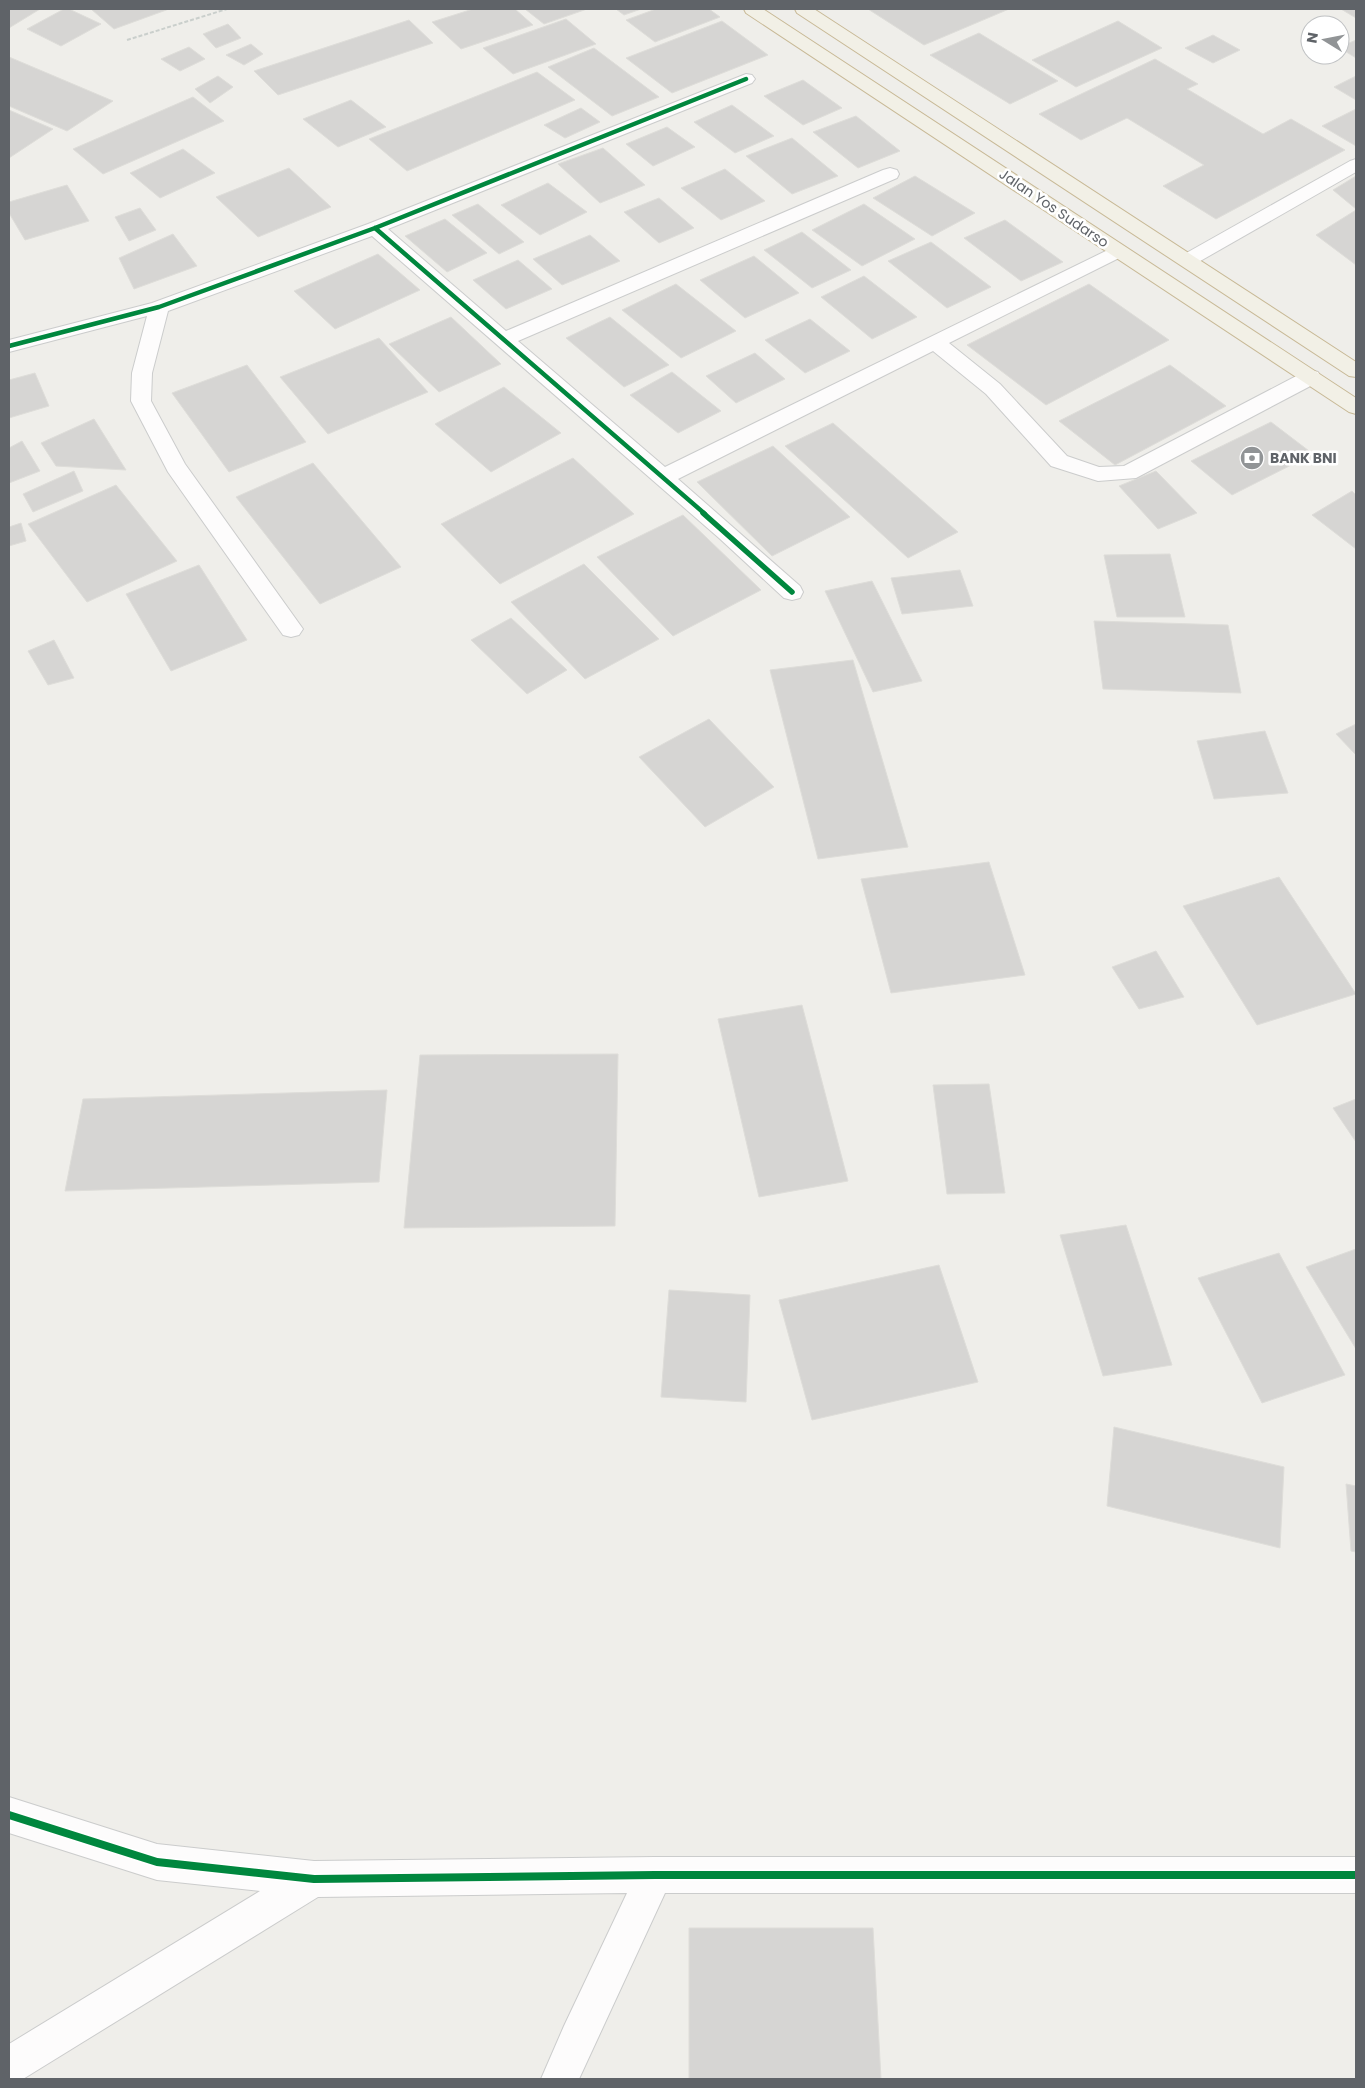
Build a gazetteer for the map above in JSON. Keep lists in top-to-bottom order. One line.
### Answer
{"streets":{"highway":["Jalan Yos Sudarso"]},"places":{"bank":["BANK BNI"]},"north":"left"}
